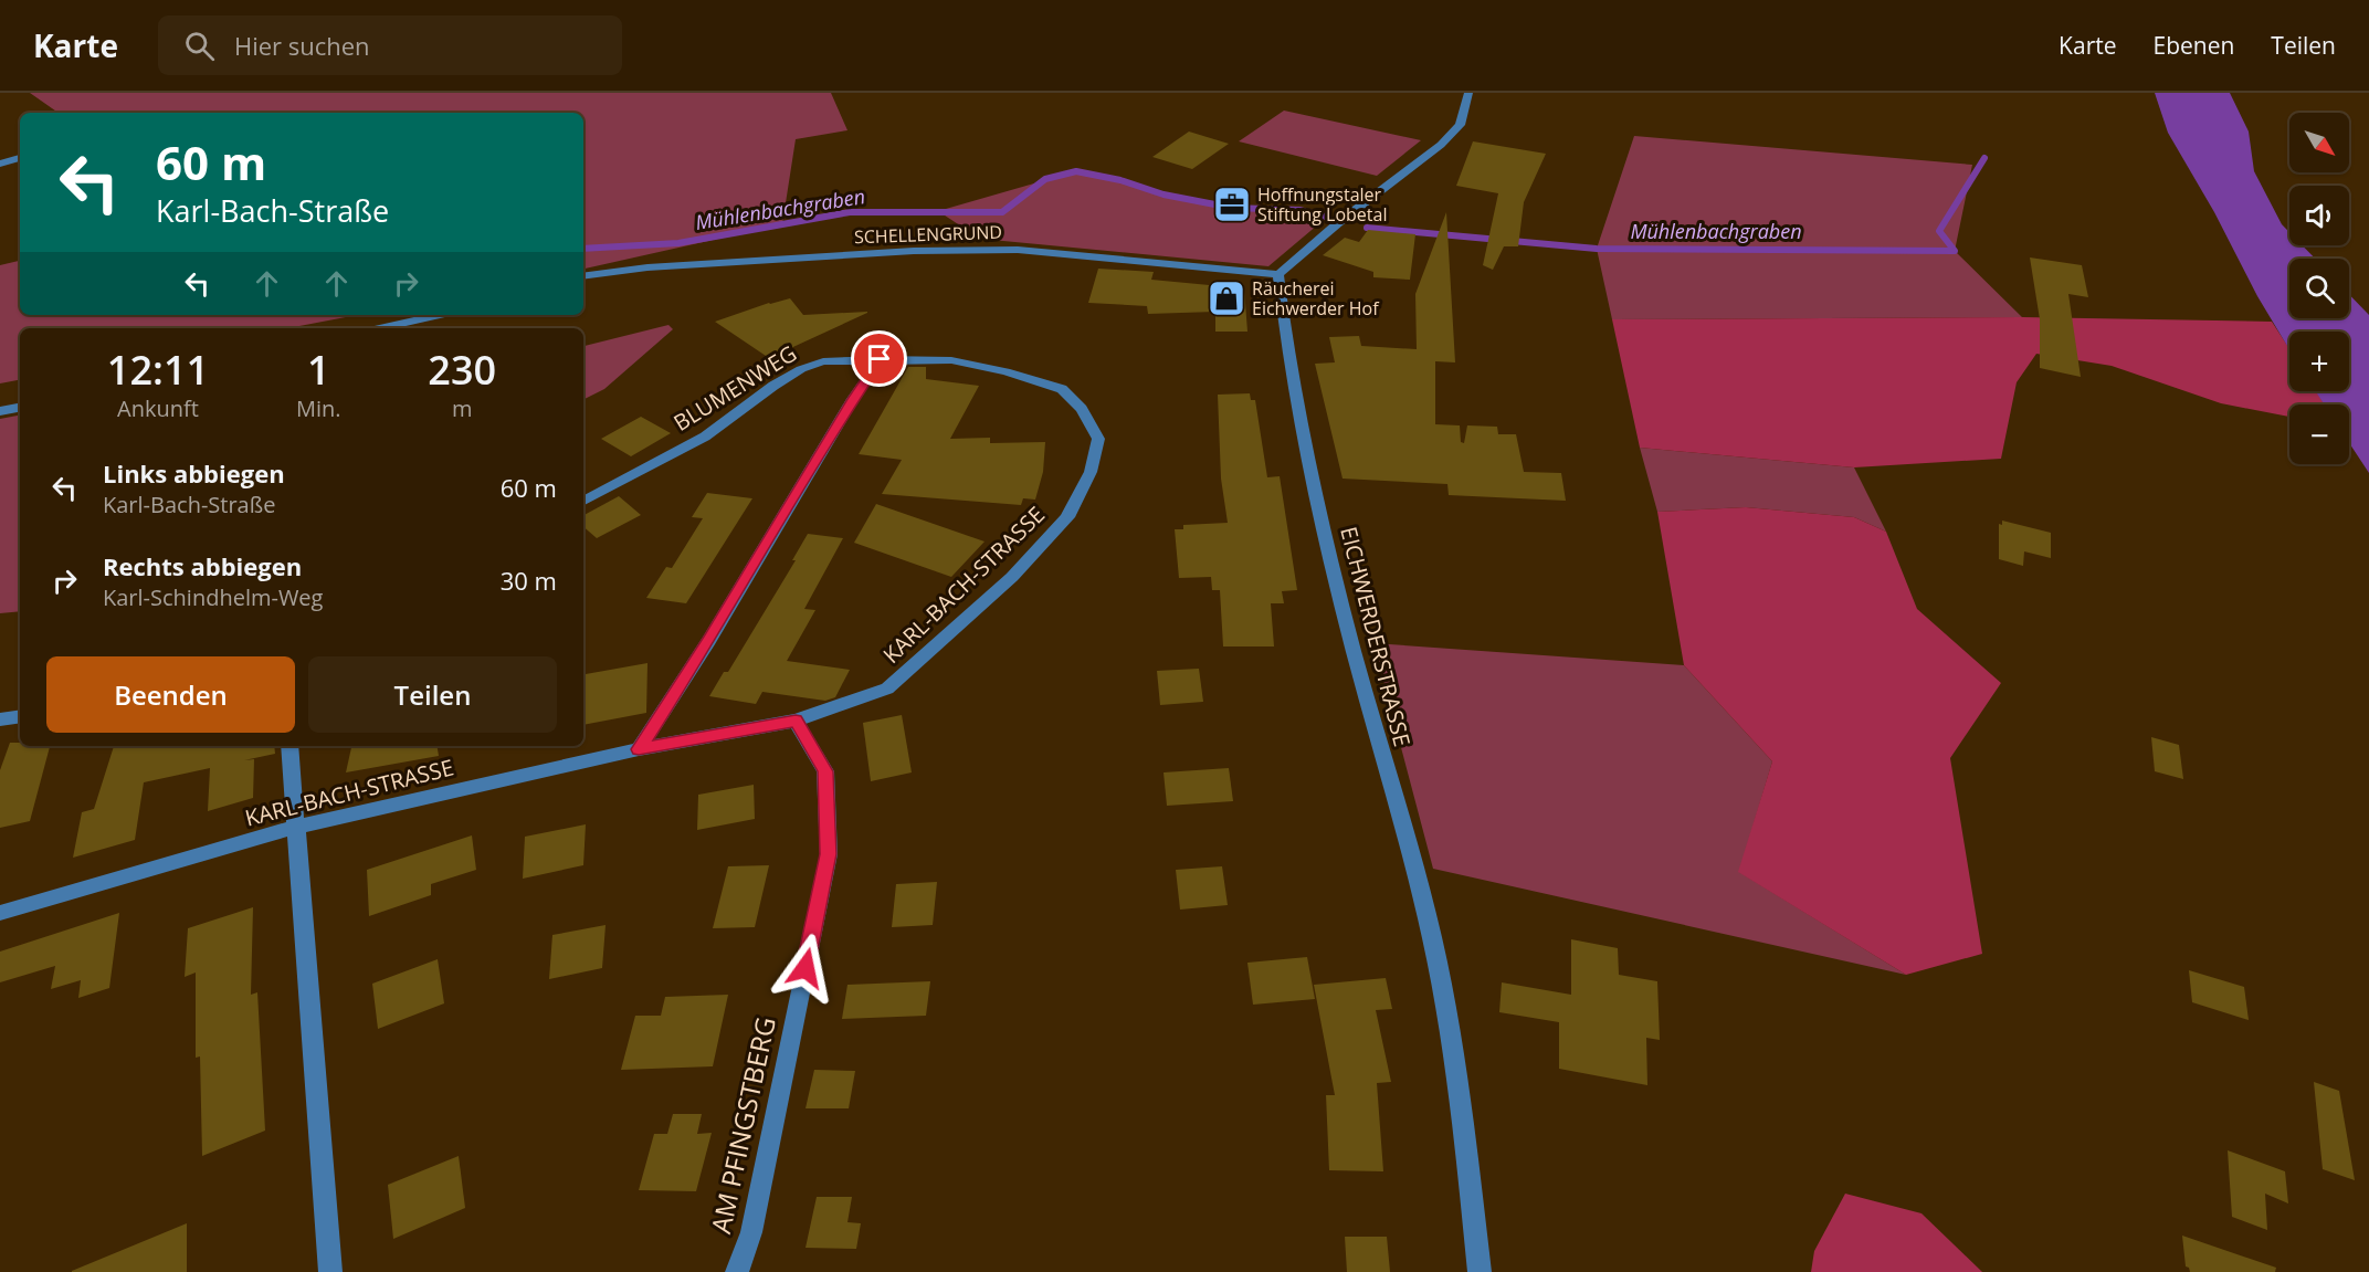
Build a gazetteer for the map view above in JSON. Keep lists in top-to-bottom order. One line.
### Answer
{"streets":{"street":["SCHELLENGRUND","BLUMENWEG","KARL-BACH-STRASSE","EICHWERDERSTRASSE","AM PFINGSTBERG"]},"crossings":[["SCHELLENGRUND","EICHWERDERSTRASSE"],["BLUMENWEG","KARL-BACH-STRASSE"],["KARL-BACH-STRASSE","AM PFINGSTBERG"]],"water":["Mühlenbachgraben"],"places":{"office":["Hoffnungstaler Stiftung Lobetal"],"shop":["Räucherei Eichwerder Hof"]},"north":"bottom right","page":{"header":"Karte","search":"Hier suchen","nav":["Karte","Ebenen","Teilen"],"map_buttons":["+","−"],"turn":["60 m","Karl-Bach-Straße"],"eta":["12:11","Ankunft","1","Min.","230","m"],"list":[{"name":"Links abbiegen","note":"Karl-Bach-Straße","value":"60 m"},{"name":"Rechts abbiegen","note":"Karl-Schindhelm-Weg","value":"30 m"}],"buttons":["Beenden","Teilen"]}}
